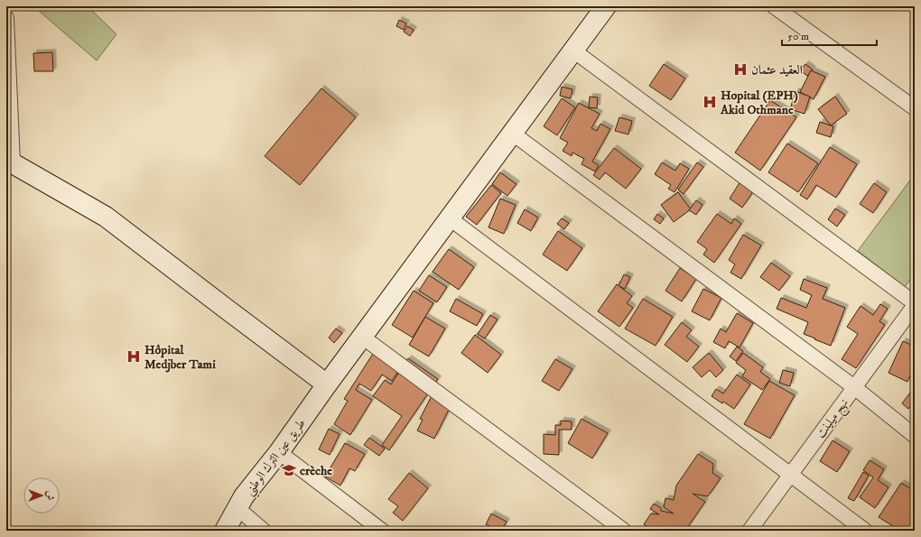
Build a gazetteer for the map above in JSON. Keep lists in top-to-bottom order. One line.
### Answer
{"streets":{"main road":["طريق عين الترك الوطني"],"street":["نهج ميلينت"]},"places":{"hospital":["العقيد عثمان","Hopital (EPH) Akid Othmane","Hôpital Medjber Tami"],"school or university":["crèche"]},"scale_bar":"50 m","north":"right"}
